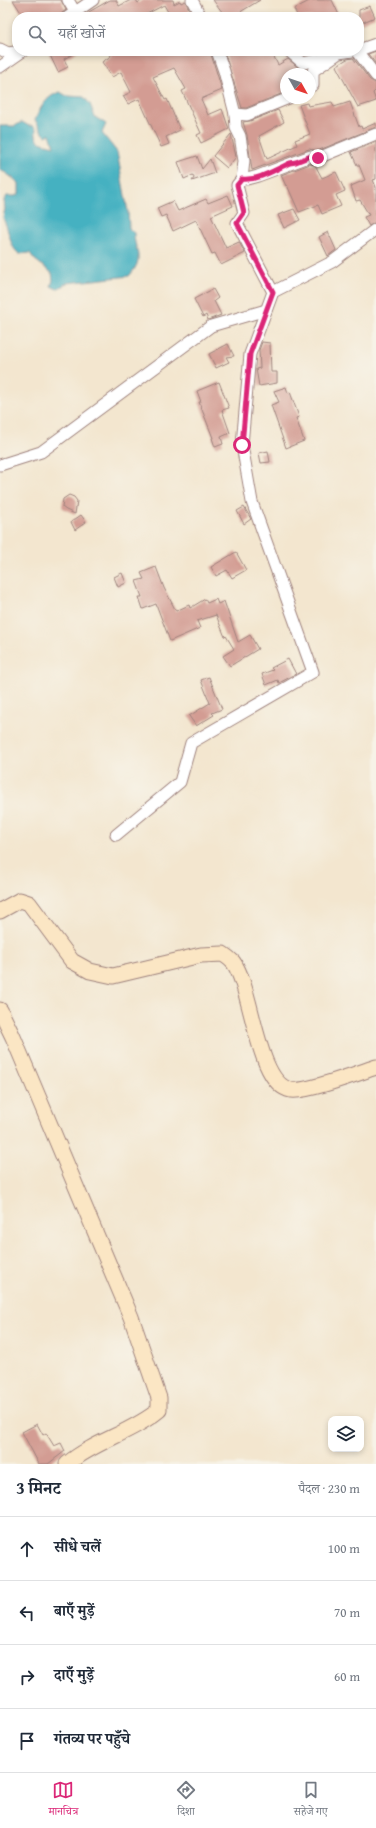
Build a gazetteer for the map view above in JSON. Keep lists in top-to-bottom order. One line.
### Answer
{"north":"bottom right","page":{"search":"यहाँ खोजें","heading":["3 मिनट","पैदल · 230 m"],"list":[["सीधे चलें","100 m"],["बाएँ मुड़ें","70 m"],["दाएँ मुड़ें","60 m"],"गंतव्य पर पहुँचे"],"nav":["मानचित्र","दिशा","सहेजे गए"]}}
